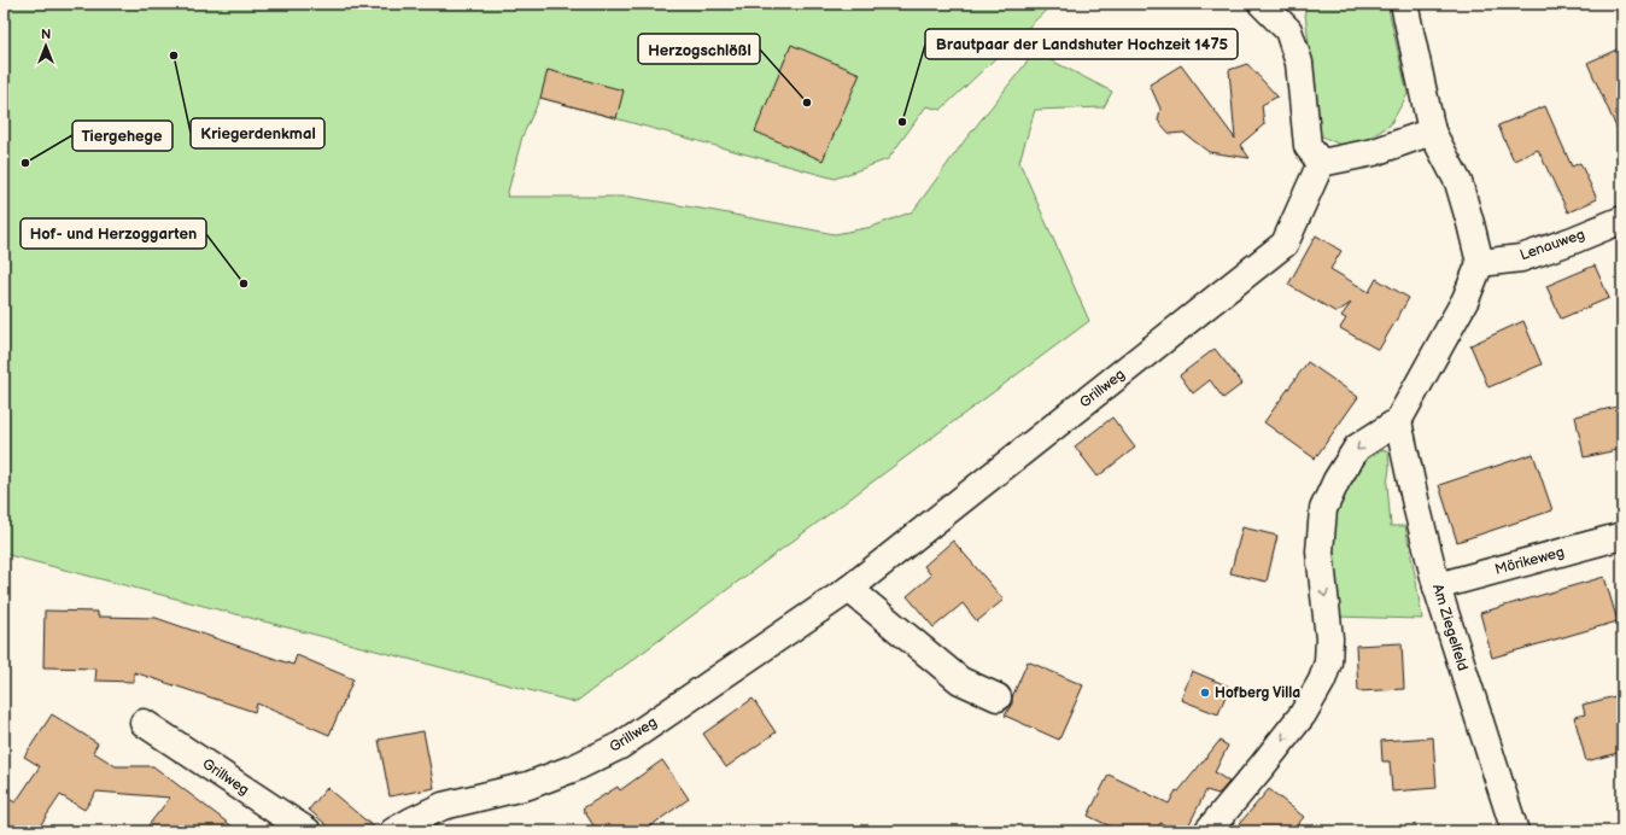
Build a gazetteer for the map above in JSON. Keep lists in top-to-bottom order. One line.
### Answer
{"streets":{"street":["Lenauweg","Grillweg","Mörikeweg","Am Ziegelfeld"]},"crossings":[["Mörikeweg","Am Ziegelfeld"]],"places":["Kriegerdenkmal","Herzogschlößl","Brautpaar der Landshuter Hochzeit 1475","Tiergehege","Hof- und Herzoggarten","Hofberg Villa"],"north":"top"}
